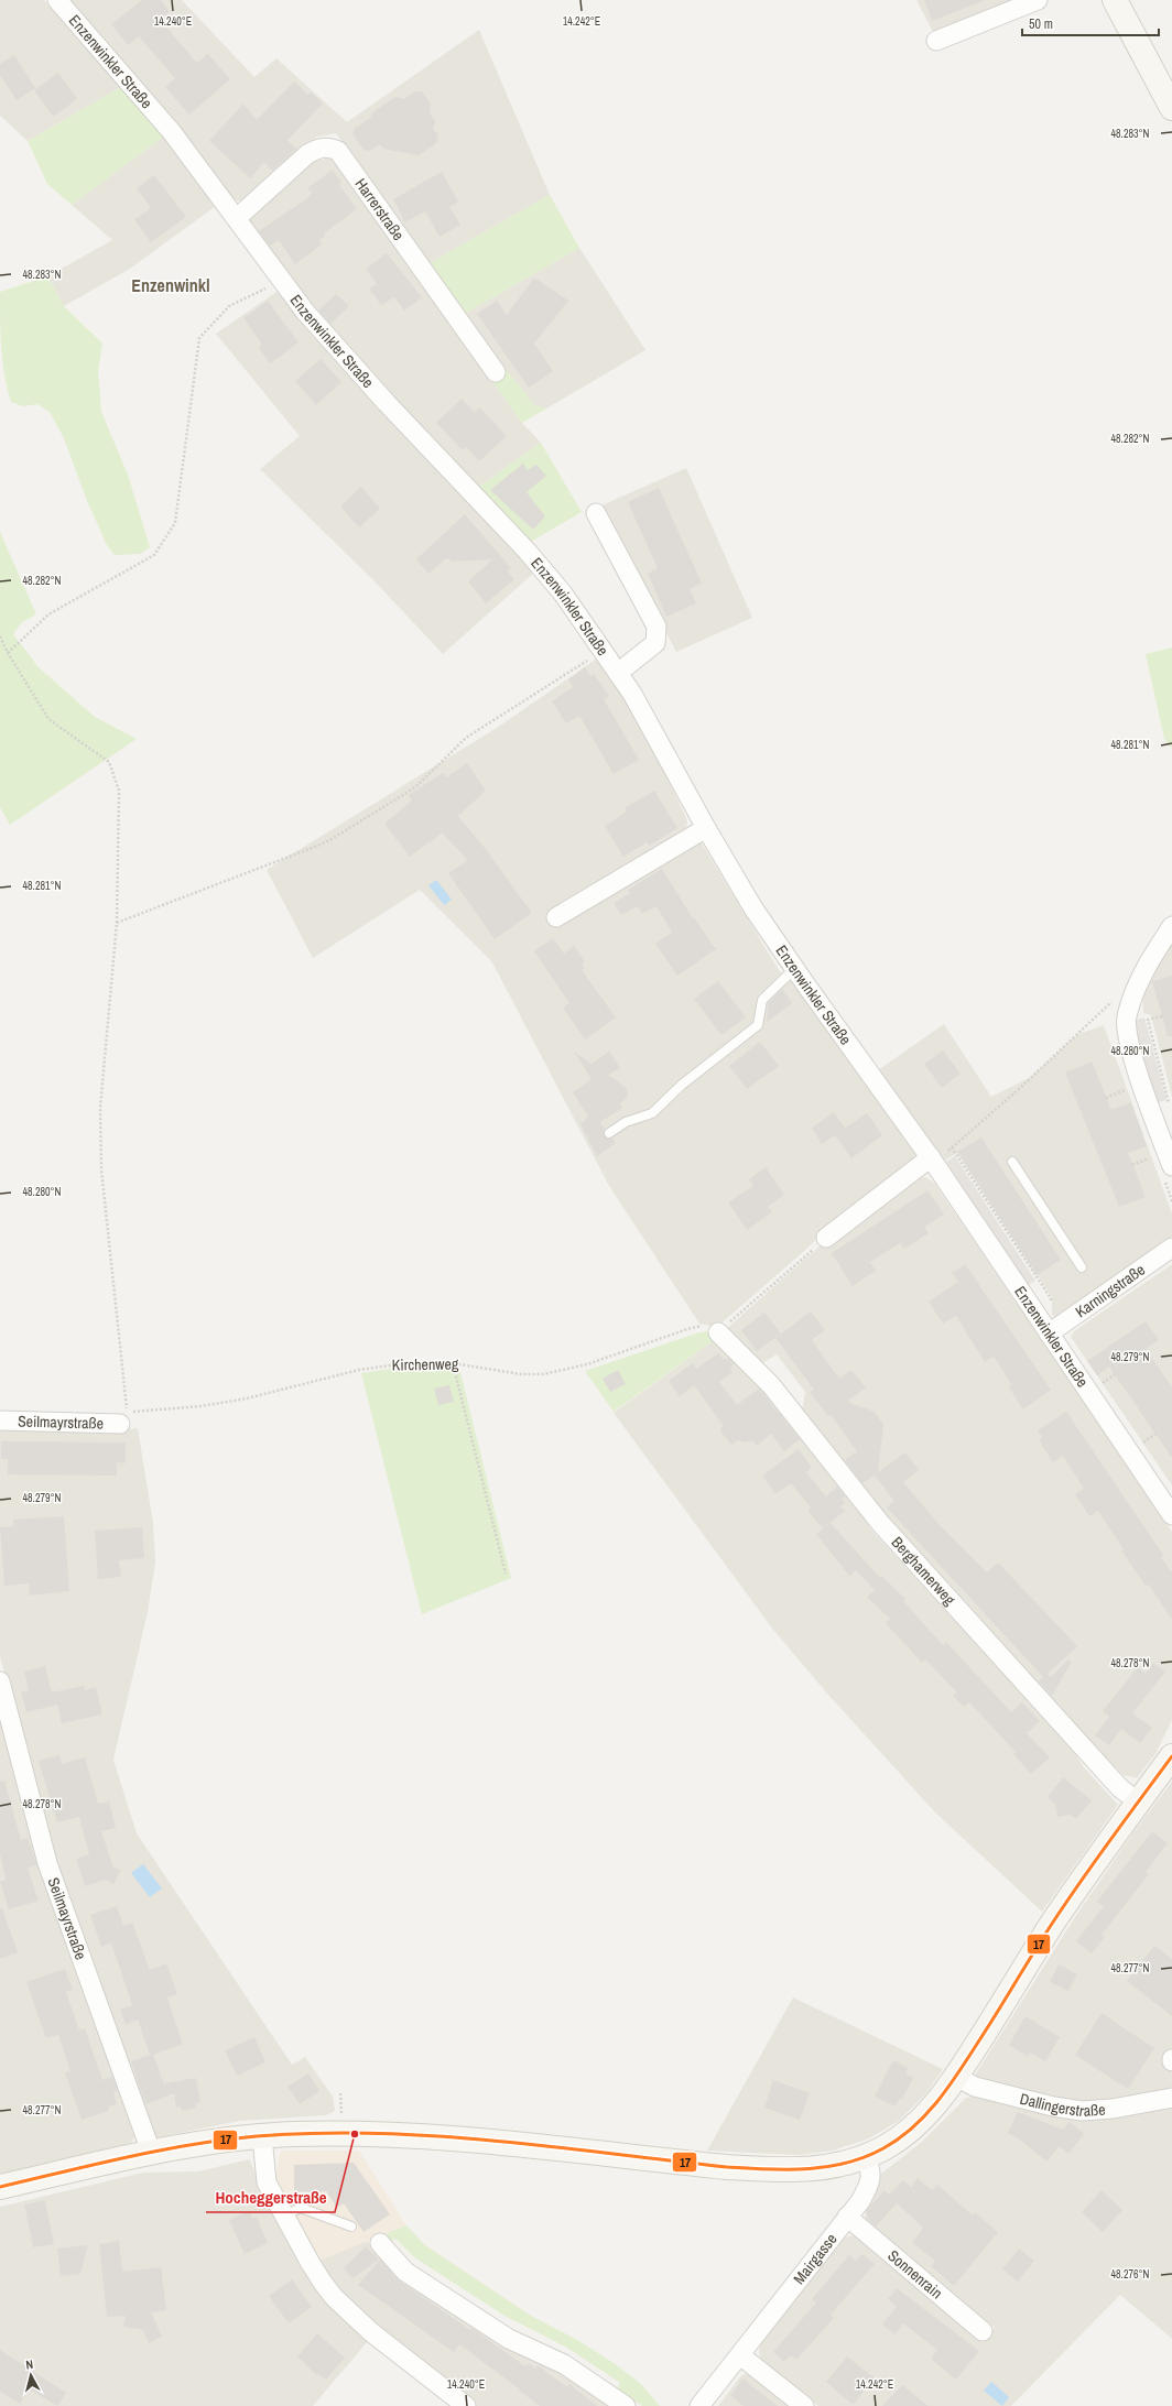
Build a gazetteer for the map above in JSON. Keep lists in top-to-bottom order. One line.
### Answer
{"streets":{"street":["Enzenwinkler Straße","Harrerstraße","Karningstraße","Seilmayrstraße","Berghamerweg","Dallingerstraße","Mairgasse","Sonnenrain"],"path":["Kirchenweg"]},"crossings":[["Enzenwinkler Straße","Harrerstraße"],["Enzenwinkler Straße","Karningstraße"],["Kirchenweg","Seilmayrstraße"],["Kirchenweg","Berghamerweg"],["Mairgasse","Sonnenrain"]],"districts":["Enzenwinkl"],"places":["Hocheggerstraße"],"lines":["transit line 17"],"scale_bar":"50 m","north":"top","coordinates":["14.240°E","14.242°E","48.283°N","48.282°N","48.281°N","48.280°N","48.279°N","48.278°N","48.277°N","48.276°N"]}
